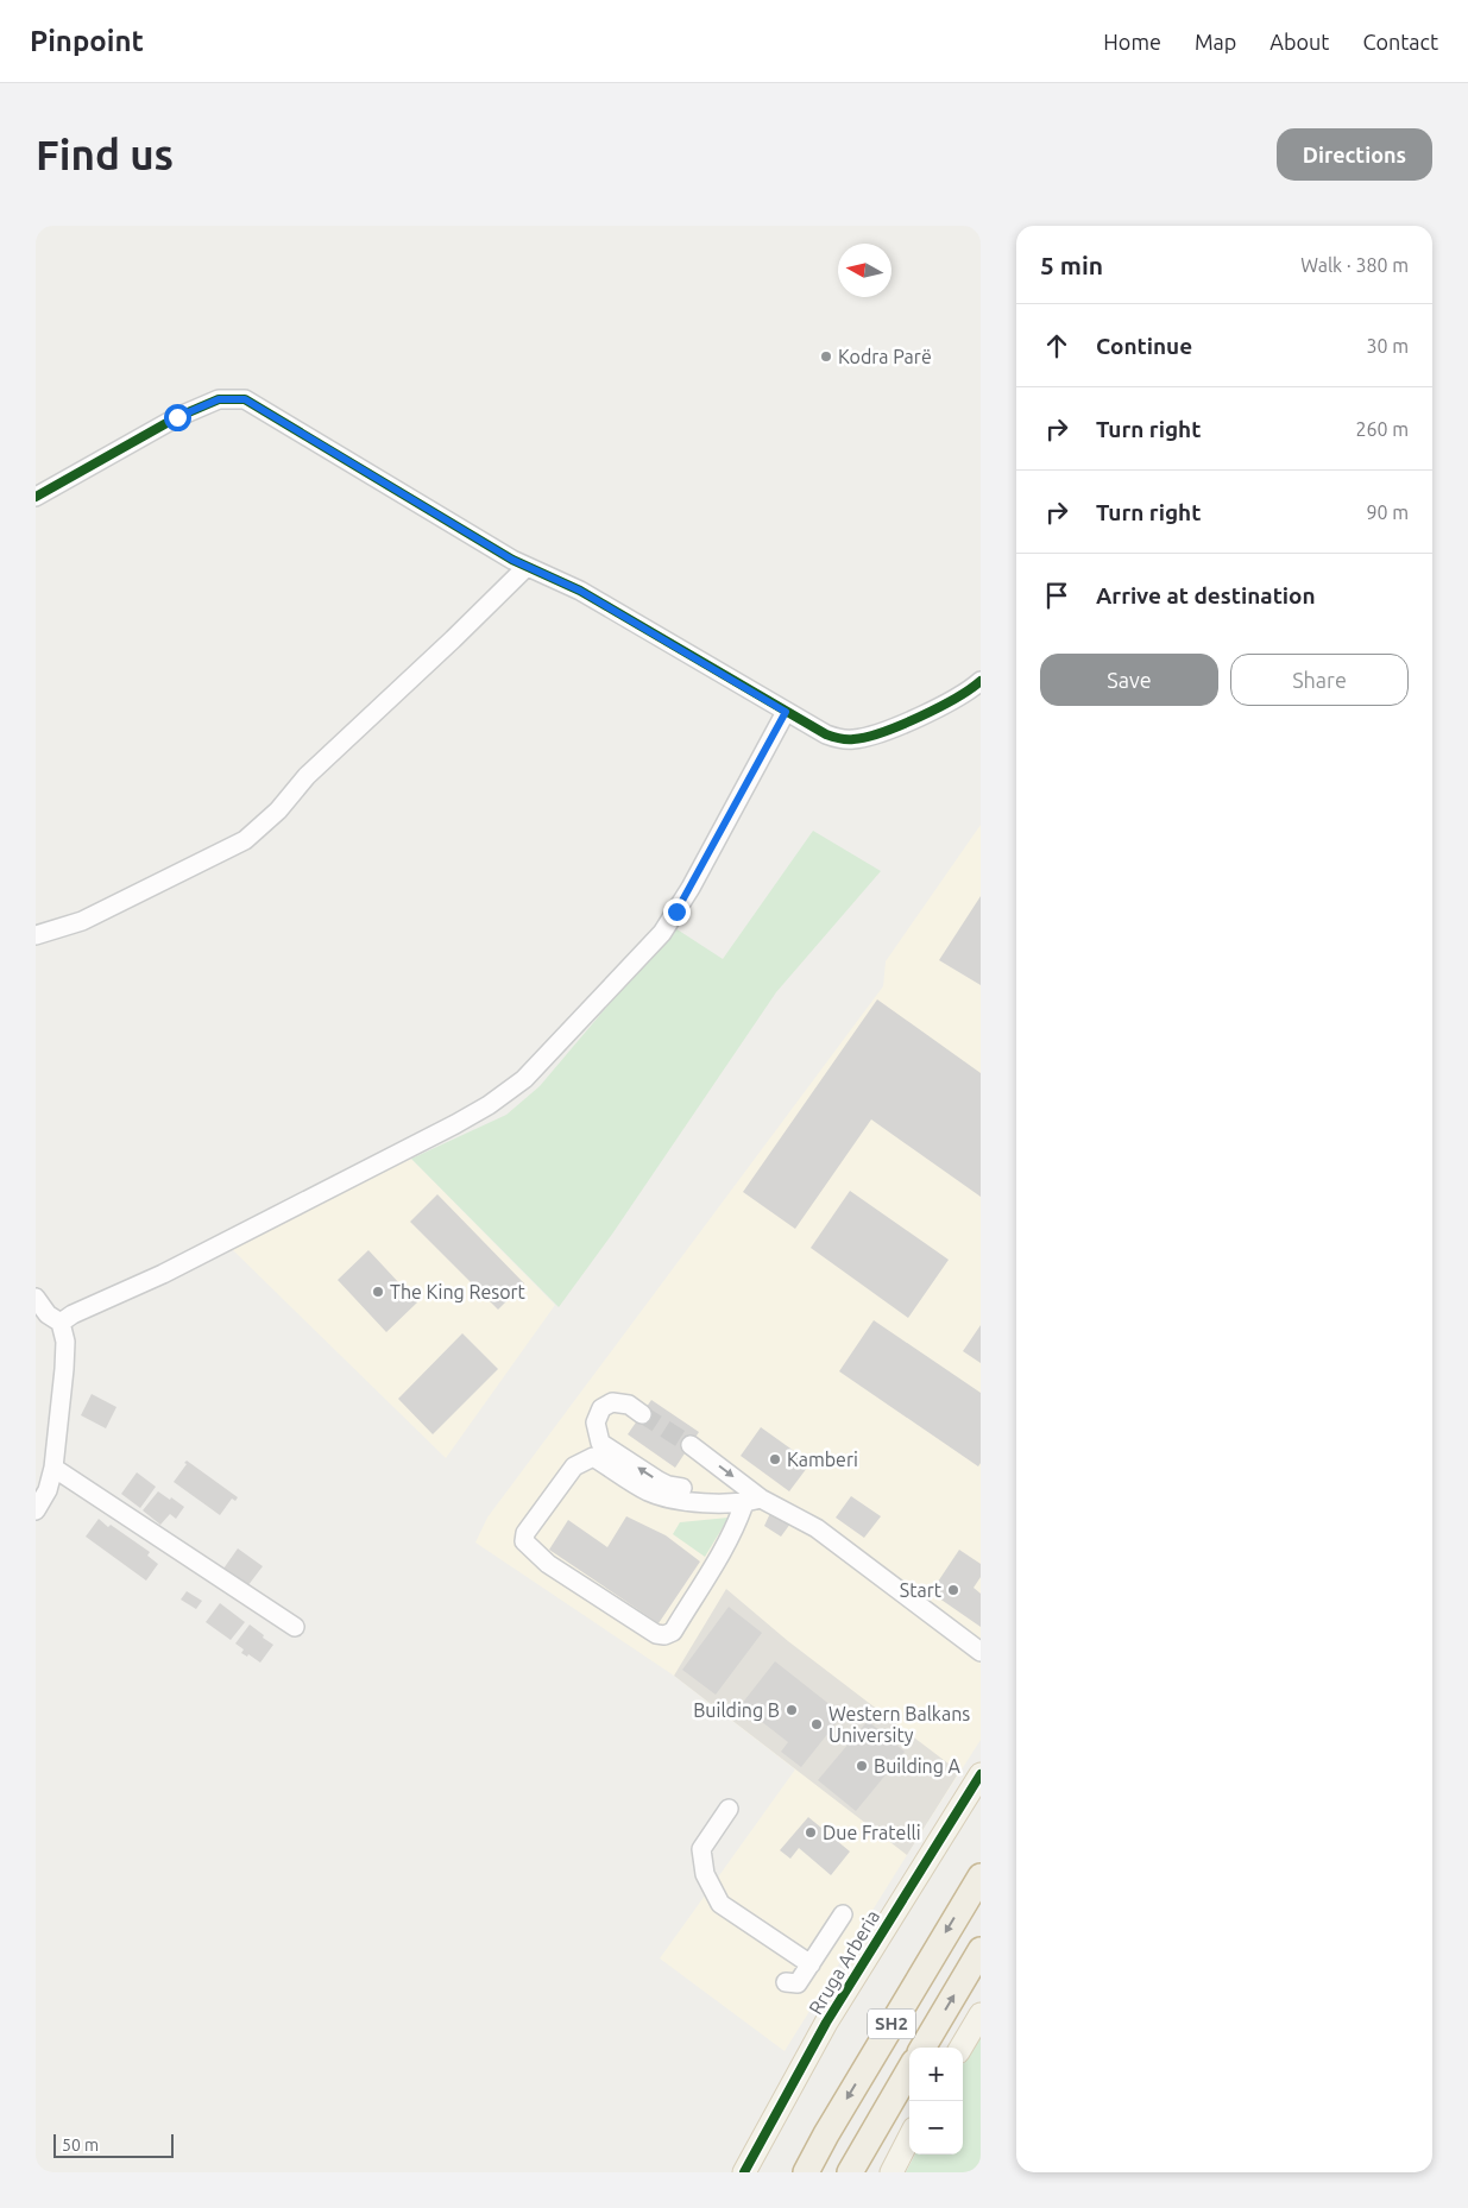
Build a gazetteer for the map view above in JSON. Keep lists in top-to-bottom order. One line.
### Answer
{"streets":{"highway":["SH2"],"main road":["Rruga Arberia"]},"places":["Kodra Parë","The King Resort","Kamberi","Start","Building B","Western Balkans University","Building A","Due Fratelli"],"scale_bar":"50 m","north":"left","page":{"header":"Pinpoint","nav":["Home","Map","About","Contact"],"buttons":["Directions",["Save","Share"]],"title":"Find us","heading":["5 min","Walk · 380 m"],"list":[["Continue","30 m"],["Turn right","260 m"],["Turn right","90 m"],"Arrive at destination"],"map_buttons":["+","−"],"scale":"50 m"}}
